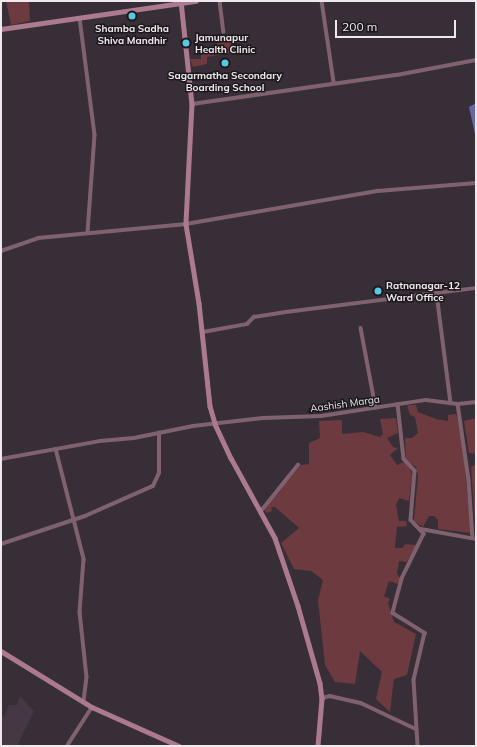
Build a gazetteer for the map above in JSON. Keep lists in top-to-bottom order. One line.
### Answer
{"streets":{"street":["Aashish Marga"]},"places":["Shamba Sadha Shiva Mandhir","Jamunapur Health Clinic","Sagarmatha Secondary Boarding School","Ratnanagar-12 Ward Office"],"scale_bar":"200 m"}
